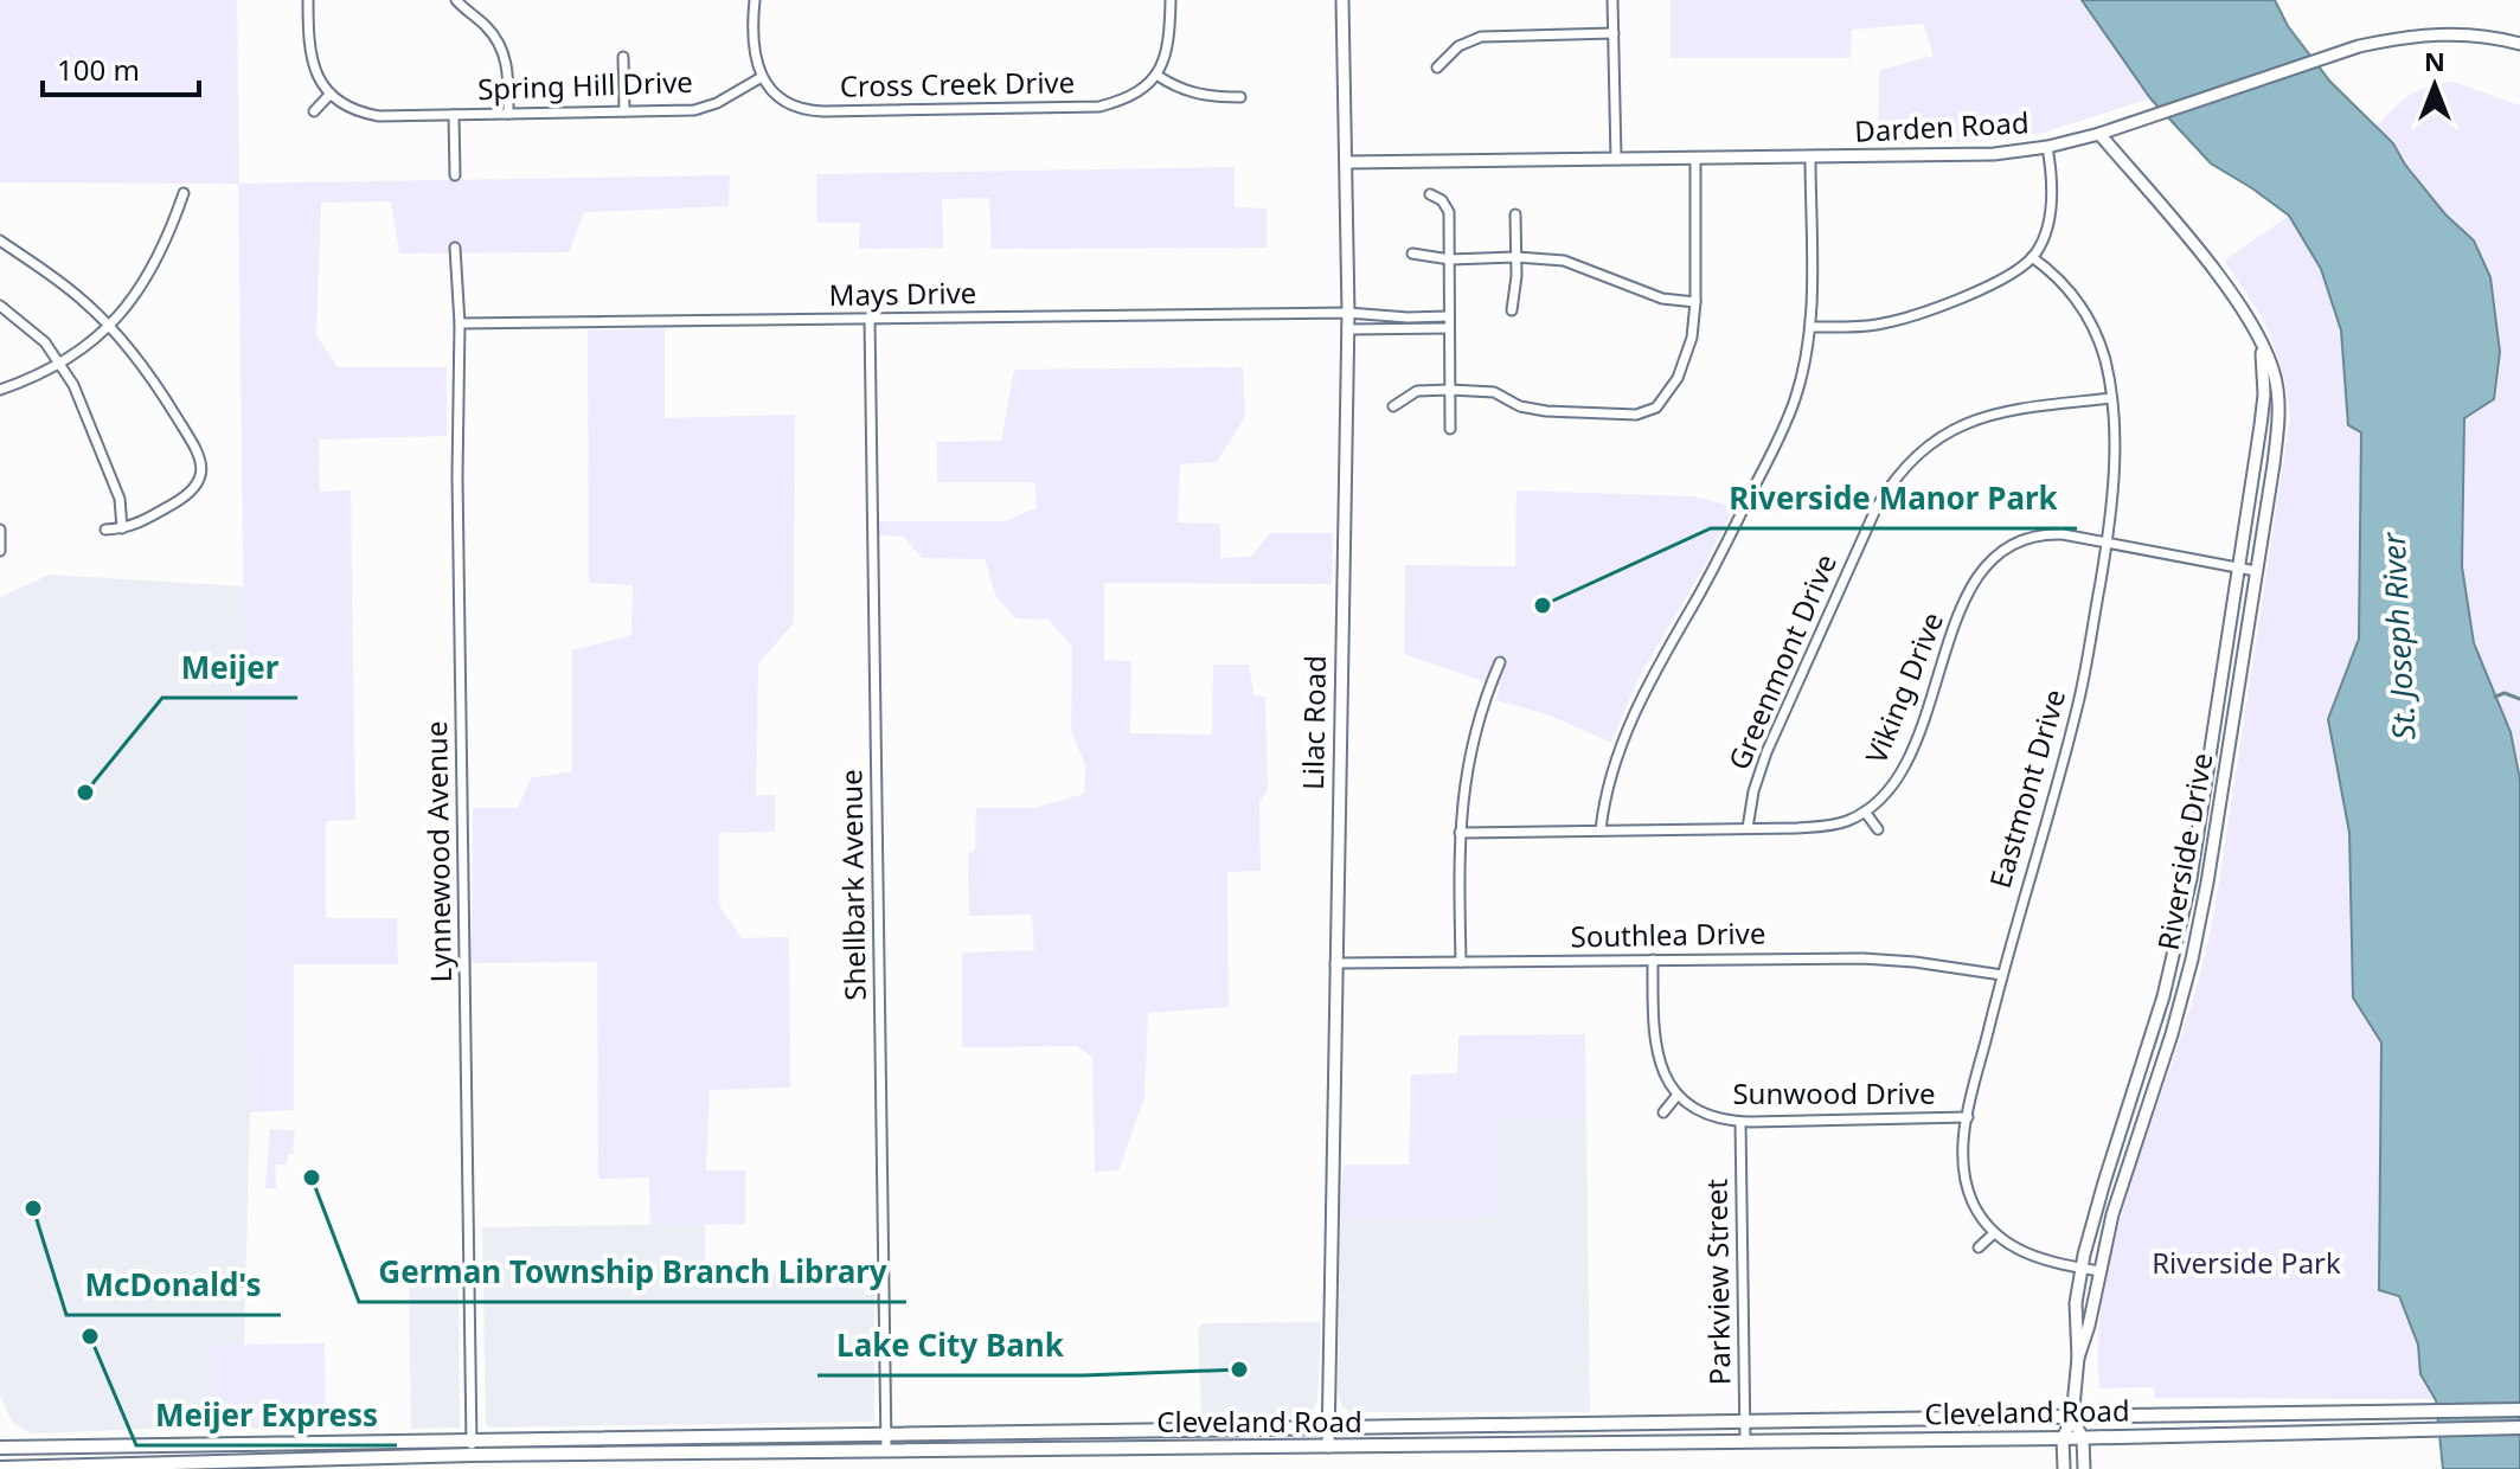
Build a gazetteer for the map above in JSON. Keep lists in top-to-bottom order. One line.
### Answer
{"streets":{"main road":["Cleveland Road"],"street":["Cross Creek Drive","Spring Hill Drive","Darden Road","Mays Drive","Greenmont Drive","Viking Drive","Lilac Road","Eastmont Drive","Lynnewood Avenue","Riverside Drive","Shellbark Avenue","Southlea Drive","Sunwood Drive","Parkview Street"]},"crossings":[["Cross Creek Drive","Spring Hill Drive"],["Darden Road","Lilac Road"],["Darden Road","Riverside Drive"],["Mays Drive","Lilac Road"],["Mays Drive","Lynnewood Avenue"],["Mays Drive","Shellbark Avenue"],["Greenmont Drive","Viking Drive"],["Greenmont Drive","Eastmont Drive"],["Viking Drive","Eastmont Drive"],["Viking Drive","Riverside Drive"],["Lilac Road","Southlea Drive"],["Lilac Road","Cleveland Road"],["Eastmont Drive","Southlea Drive"],["Eastmont Drive","Sunwood Drive"],["Lynnewood Avenue","Cleveland Road"],["Riverside Drive","Cleveland Road"],["Shellbark Avenue","Cleveland Road"],["Sunwood Drive","Parkview Street"],["Parkview Street","Cleveland Road"]],"water":["St. Joseph River"],"parks":["Riverside Park"],"places":["Riverside Manor Park","Meijer","German Township Branch Library","McDonald's","Meijer Express","Lake City Bank"],"scale_bar":"100 m","north":"top"}
